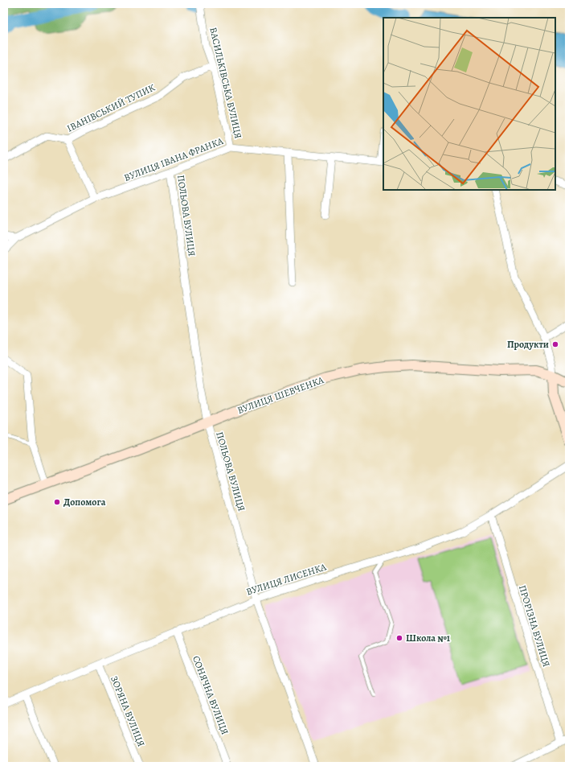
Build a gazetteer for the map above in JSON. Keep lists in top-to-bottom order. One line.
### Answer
{"streets":{"street":["ВАСИЛЬКІВСЬКА ВУЛИЦЯ","ІВАНІВСЬКИЙ ТУПИК","ВУЛИЦЯ ІВАНА ФРАНКА","ПОЛЬОВА ВУЛИЦЯ","ВУЛИЦЯ ШЕВЧЕНКА","ВУЛИЦЯ ЛИСЕНКА","ПРОРІЗНА ВУЛИЦЯ","СОНЯЧНА ВУЛИЦЯ","ЗОРЯНА ВУЛИЦЯ"]},"crossings":[["ВАСИЛЬКІВСЬКА ВУЛИЦЯ","ІВАНІВСЬКИЙ ТУПИК"],["ВАСИЛЬКІВСЬКА ВУЛИЦЯ","ВУЛИЦЯ ІВАНА ФРАНКА"],["ІВАНІВСЬКИЙ ТУПИК","ВУЛИЦЯ ІВАНА ФРАНКА"],["ВУЛИЦЯ ІВАНА ФРАНКА","ПОЛЬОВА ВУЛИЦЯ"],["ПОЛЬОВА ВУЛИЦЯ","ВУЛИЦЯ ШЕВЧЕНКА"],["ПОЛЬОВА ВУЛИЦЯ","ВУЛИЦЯ ЛИСЕНКА"],["ВУЛИЦЯ ЛИСЕНКА","ПРОРІЗНА ВУЛИЦЯ"],["ВУЛИЦЯ ЛИСЕНКА","СОНЯЧНА ВУЛИЦЯ"],["ВУЛИЦЯ ЛИСЕНКА","ЗОРЯНА ВУЛИЦЯ"]],"places":["Продукти","Допомога","Школа №1"]}
